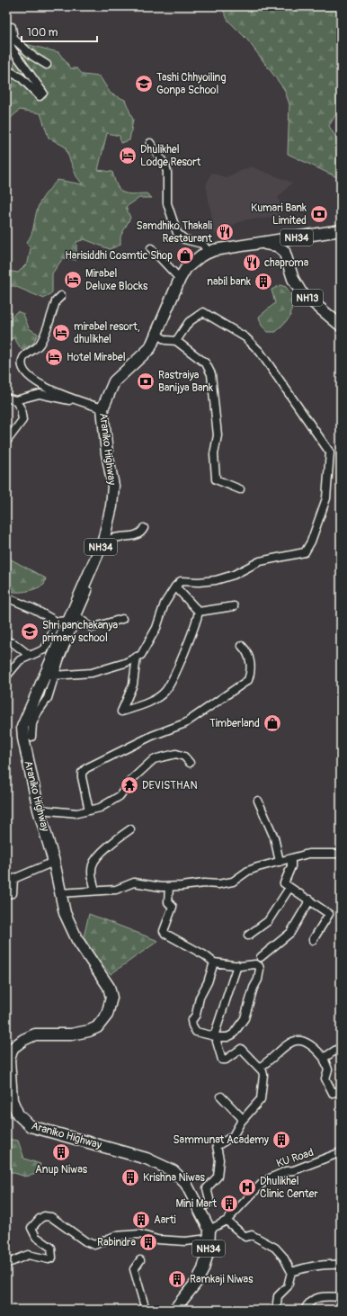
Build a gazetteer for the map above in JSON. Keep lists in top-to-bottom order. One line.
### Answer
{"streets":{"highway":["NH34","NH13","Araniko Highway"],"street":["KU Road"]},"crossings":[["NH13","Araniko Highway"],["Araniko Highway","KU Road"]],"places":{"school or university":["Tashi Chhyoiling Gonpa School","Shri panchakanya primary school"],"hotel":["Dhulikhel Lodge Resort","Mirabel Deluxe Blocks","mirabel resort, dhulikhel","Hotel Mirabel"],"bank":["Kumari Bank Limited","Rastraiya Banijya Bank"],"restaurant":["Samdhiko Thakali Restaurant","chaproma"],"shop":["Harisiddhi Cosmtic Shop","Timberland"],"building":["nabil bank","Sammunat Academy","Anup Niwas","Krishna Niwas","Mini Mart","Aarti","Rabindra","Ramkaji Niwas"],"temple":["DEVISTHAN"],"hospital":["Dhulikhel Clinic Center"]},"scale_bar":"100 m"}
